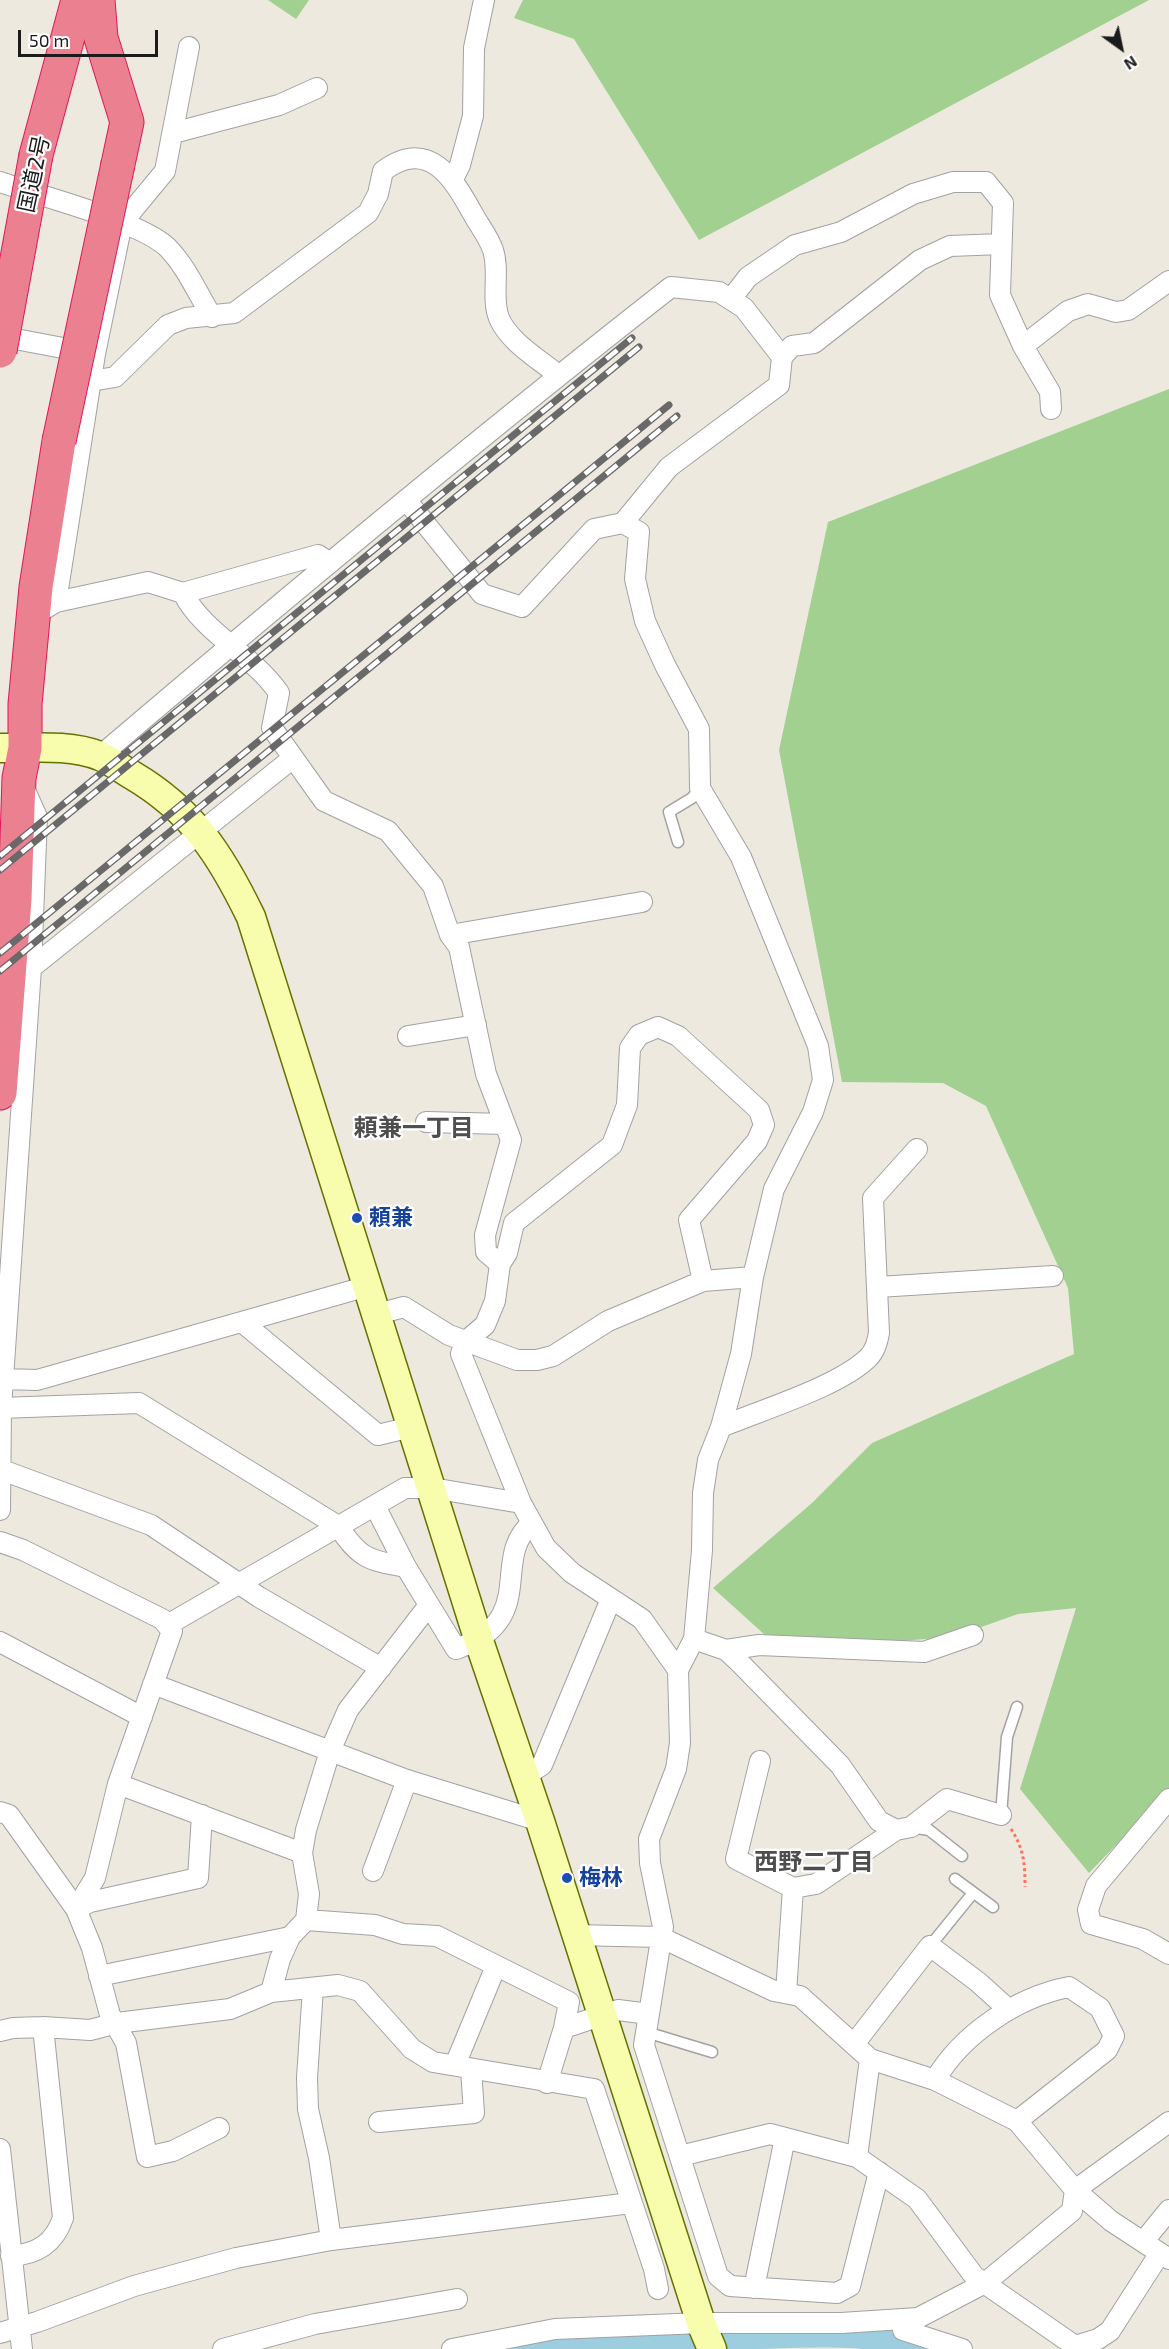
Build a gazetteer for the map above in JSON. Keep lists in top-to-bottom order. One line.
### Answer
{"streets":{"highway":["国道2号"]},"districts":["頼兼一丁目","西野二丁目"],"places":["頼兼","梅林"],"scale_bar":"50 m","north":"bottom right"}
